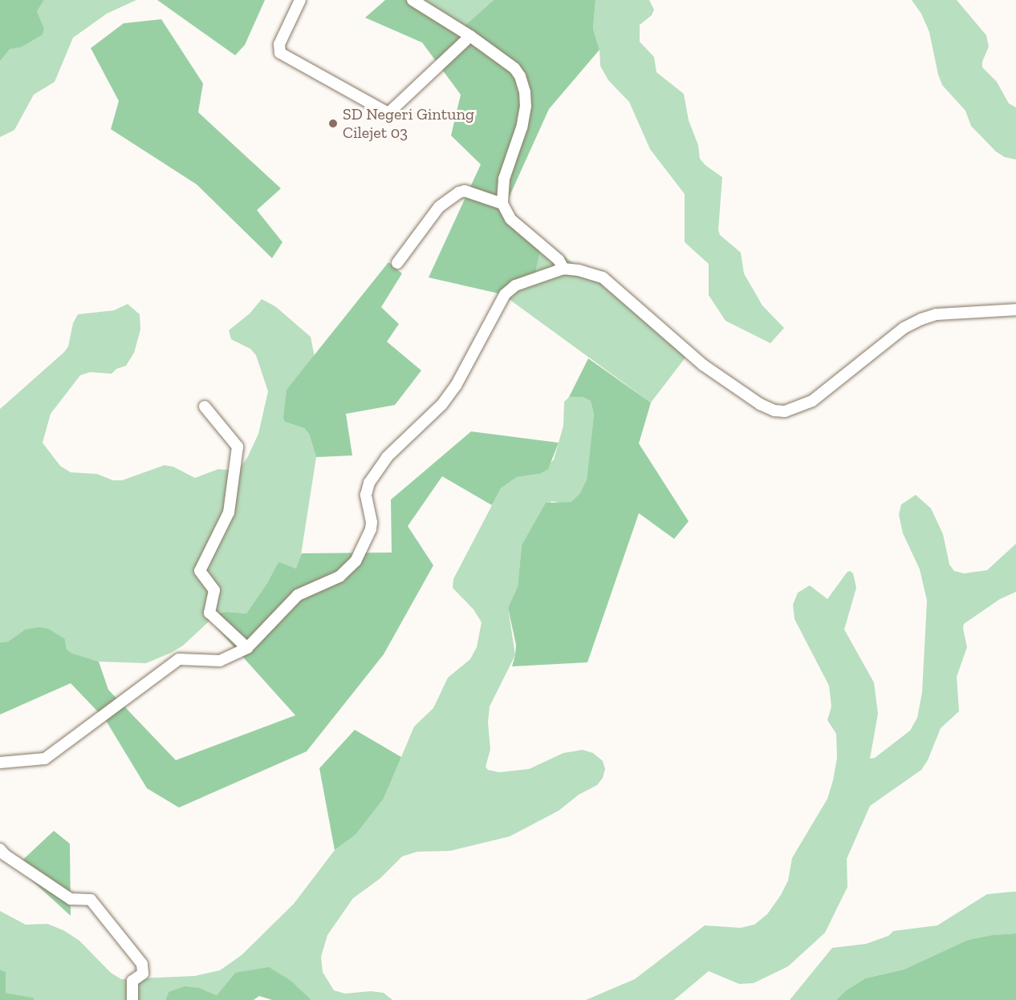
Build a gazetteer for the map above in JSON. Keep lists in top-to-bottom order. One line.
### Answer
{"places":["SD Negeri Gintung Cilejet 03"]}
